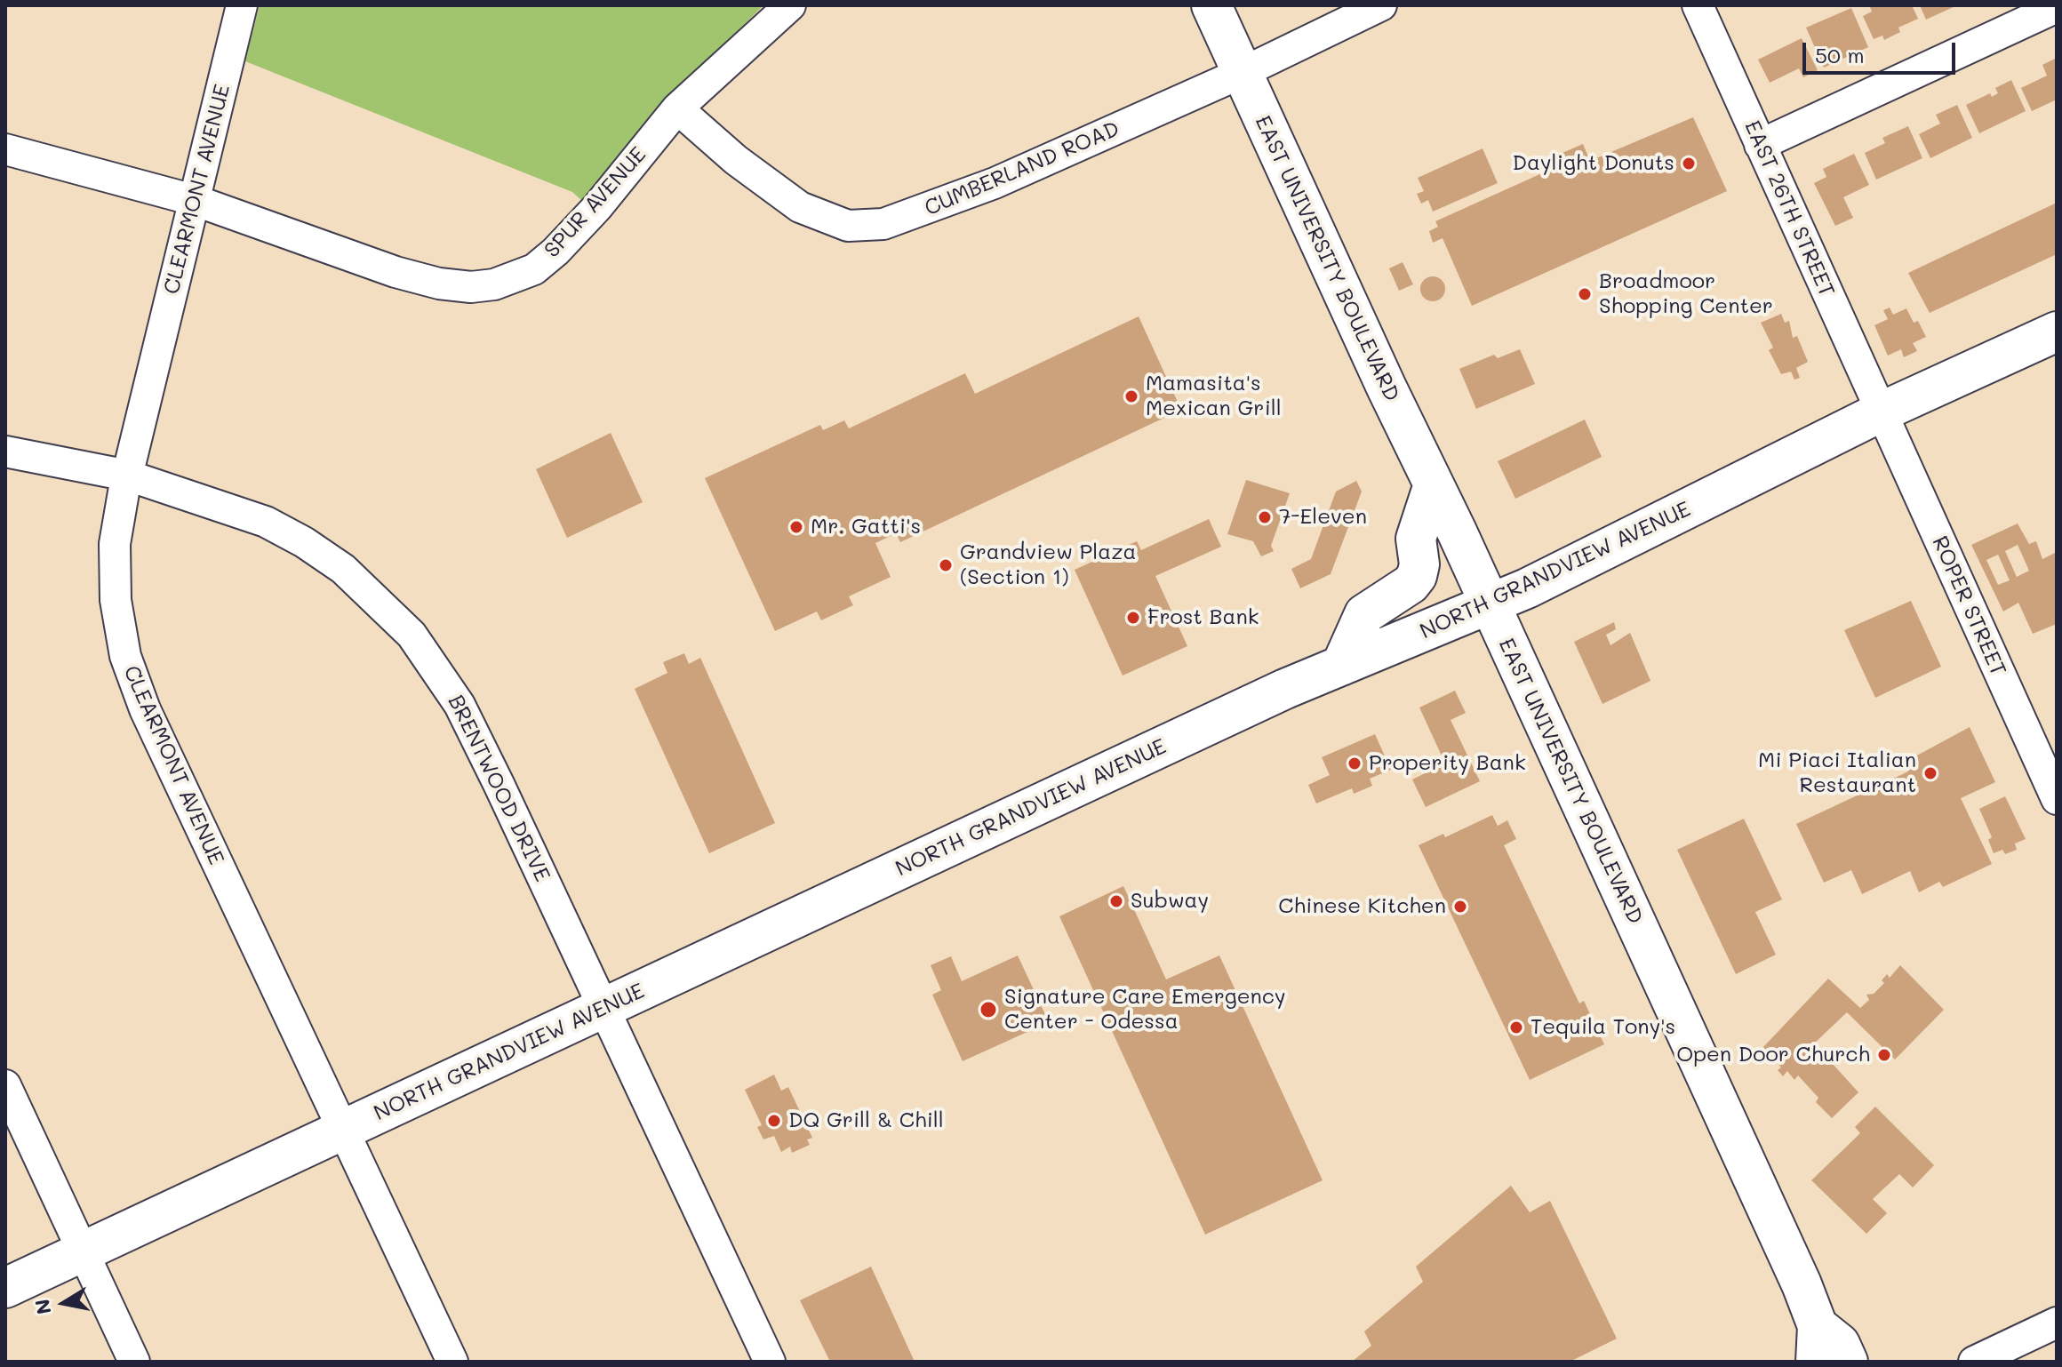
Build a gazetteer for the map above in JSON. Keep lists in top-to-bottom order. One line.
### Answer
{"streets":{"main road":["EAST UNIVERSITY BOULEVARD","NORTH GRANDVIEW AVENUE"],"street":["CUMBERLAND ROAD","CLEARMONT AVENUE","SPUR AVENUE","EAST 26TH STREET","ROPER STREET","BRENTWOOD DRIVE"]},"crossings":[["CUMBERLAND ROAD","SPUR AVENUE"],["CUMBERLAND ROAD","EAST UNIVERSITY BOULEVARD"],["CLEARMONT AVENUE","SPUR AVENUE"],["CLEARMONT AVENUE","NORTH GRANDVIEW AVENUE"],["CLEARMONT AVENUE","BRENTWOOD DRIVE"],["EAST 26TH STREET","NORTH GRANDVIEW AVENUE"],["EAST 26TH STREET","ROPER STREET"],["EAST UNIVERSITY BOULEVARD","NORTH GRANDVIEW AVENUE"],["NORTH GRANDVIEW AVENUE","ROPER STREET"],["NORTH GRANDVIEW AVENUE","BRENTWOOD DRIVE"]],"places":["Daylight Donuts","Broadmoor Shopping Center","Mamasita's Mexican Grill","7-Eleven","Mr. Gatti's","Grandview Plaza (Section 1)","Frost Bank","Properity Bank","Mi Piaci Italian Restaurant","Subway","Chinese Kitchen","Signature Care Emergency Center - Odessa","Tequila Tony's","Open Door Church","DQ Grill & Chill"],"scale_bar":"50 m","north":"left"}
